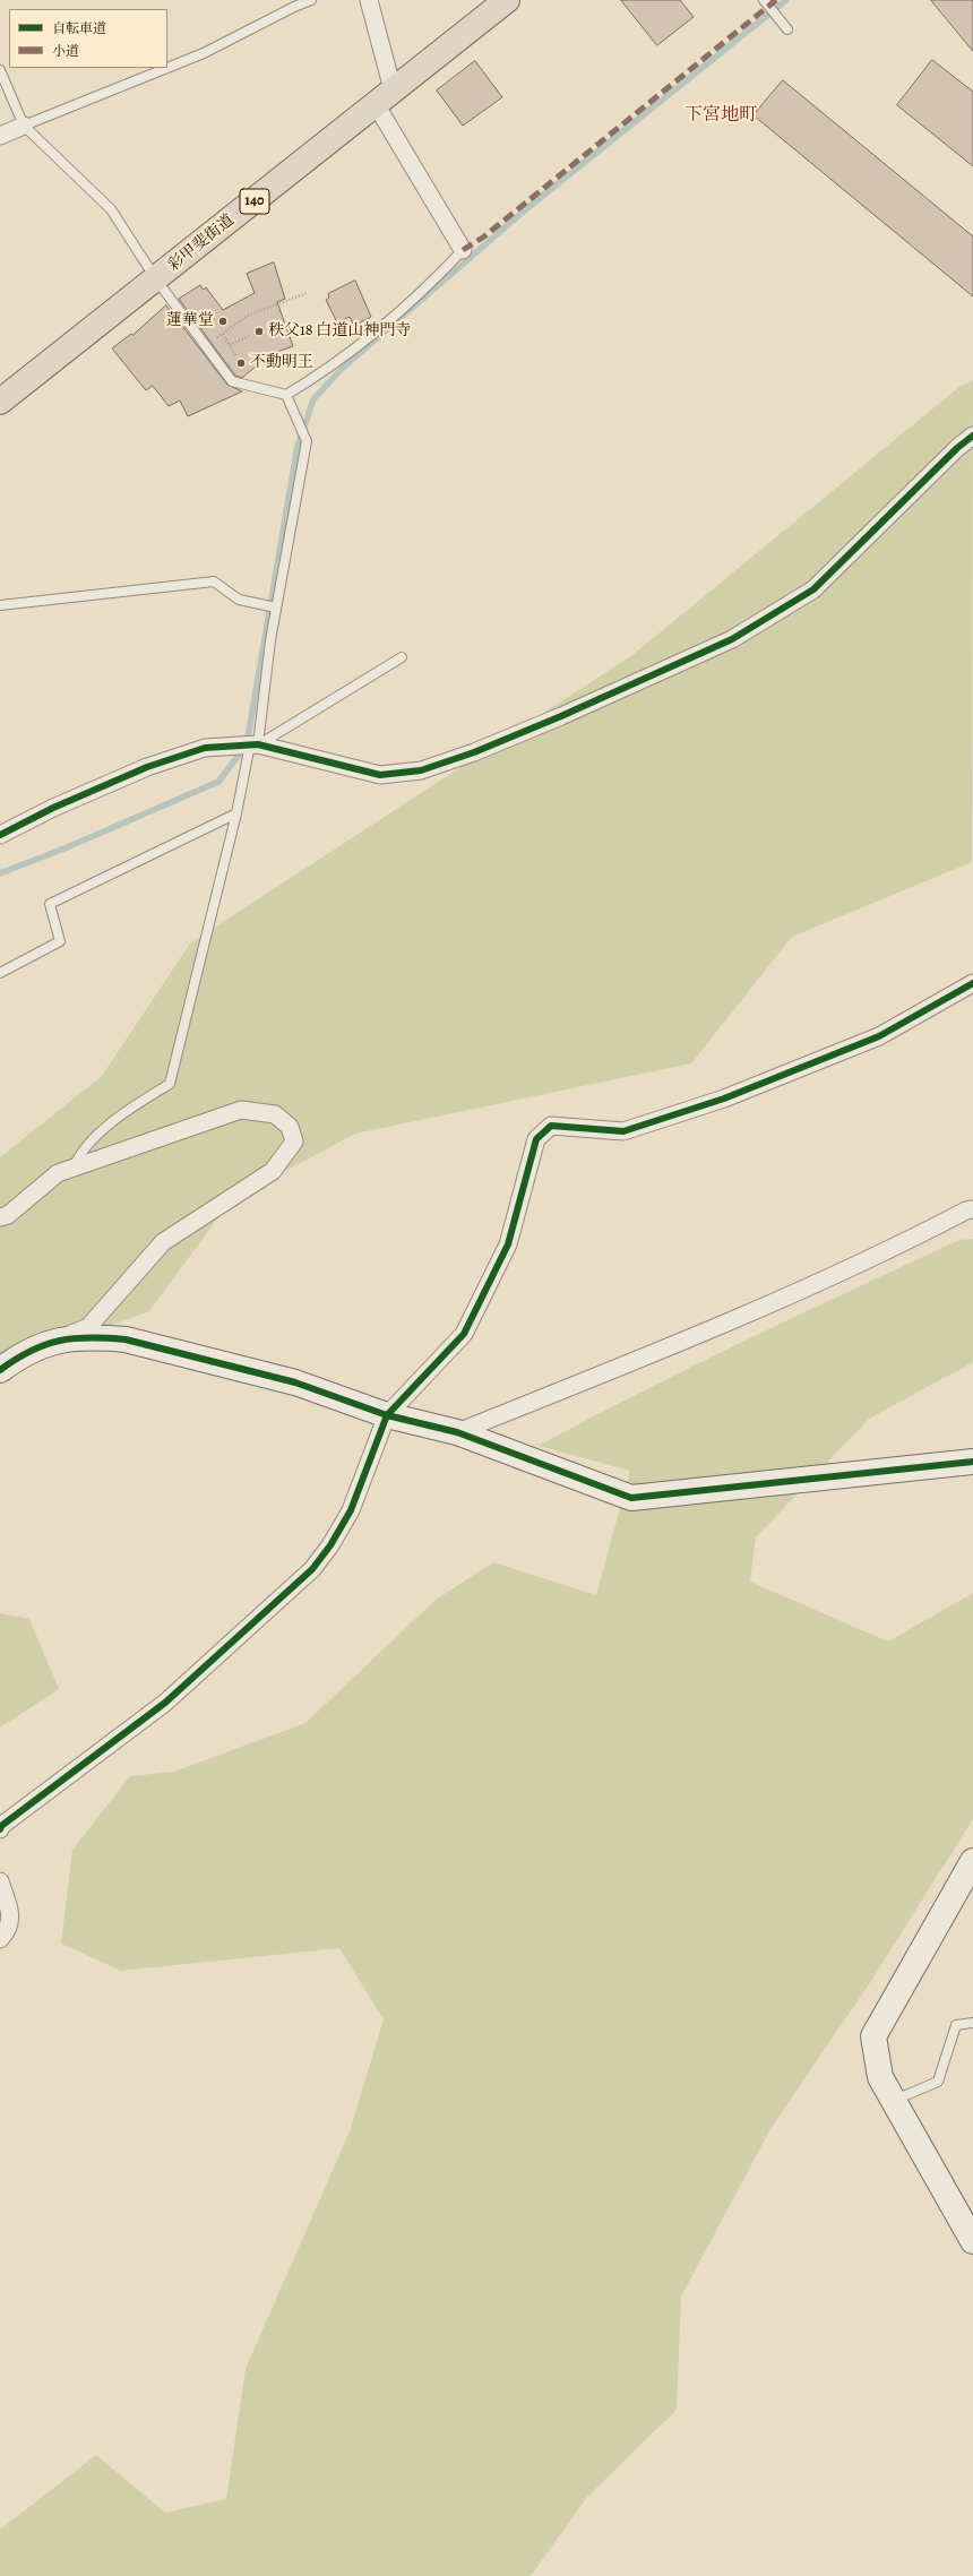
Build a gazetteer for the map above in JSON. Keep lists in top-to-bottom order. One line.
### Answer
{"streets":{"highway":["140","彩甲斐街道"]},"districts":["下宮地町"],"places":["蓮華堂","秩父18 白道山神門寺","不動明王"],"legend":["自転車道","小道"]}
